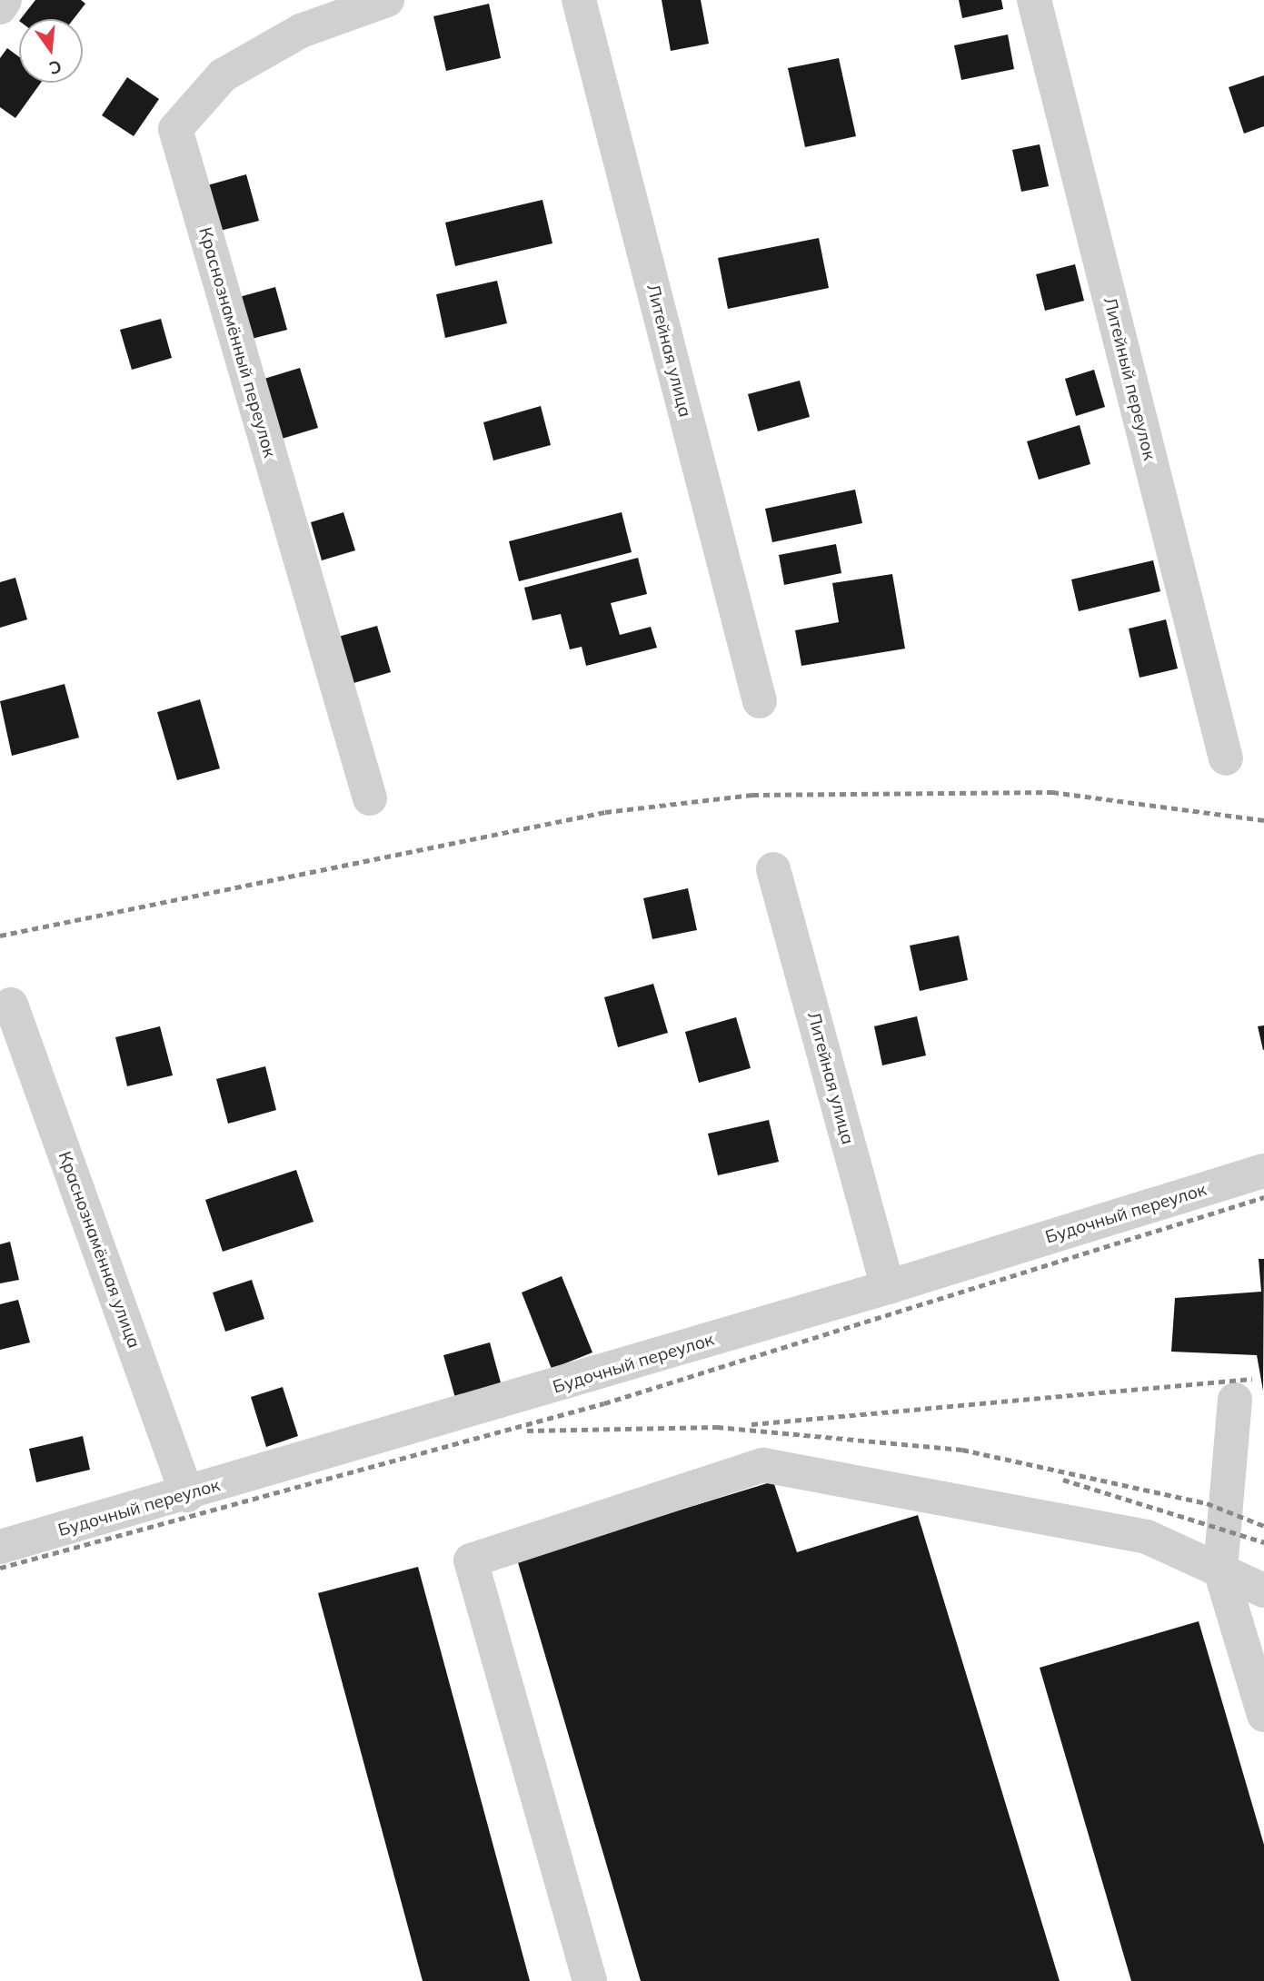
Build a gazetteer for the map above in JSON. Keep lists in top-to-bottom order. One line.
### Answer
{"streets":{"street":["Краснознамённый переулок","Литейная улица","Литейный переулок","Будочный переулок","Краснознамённая улица"]},"crossings":[["Литейная улица","Будочный переулок"],["Будочный переулок","Краснознамённая улица"]],"north":"bottom"}
